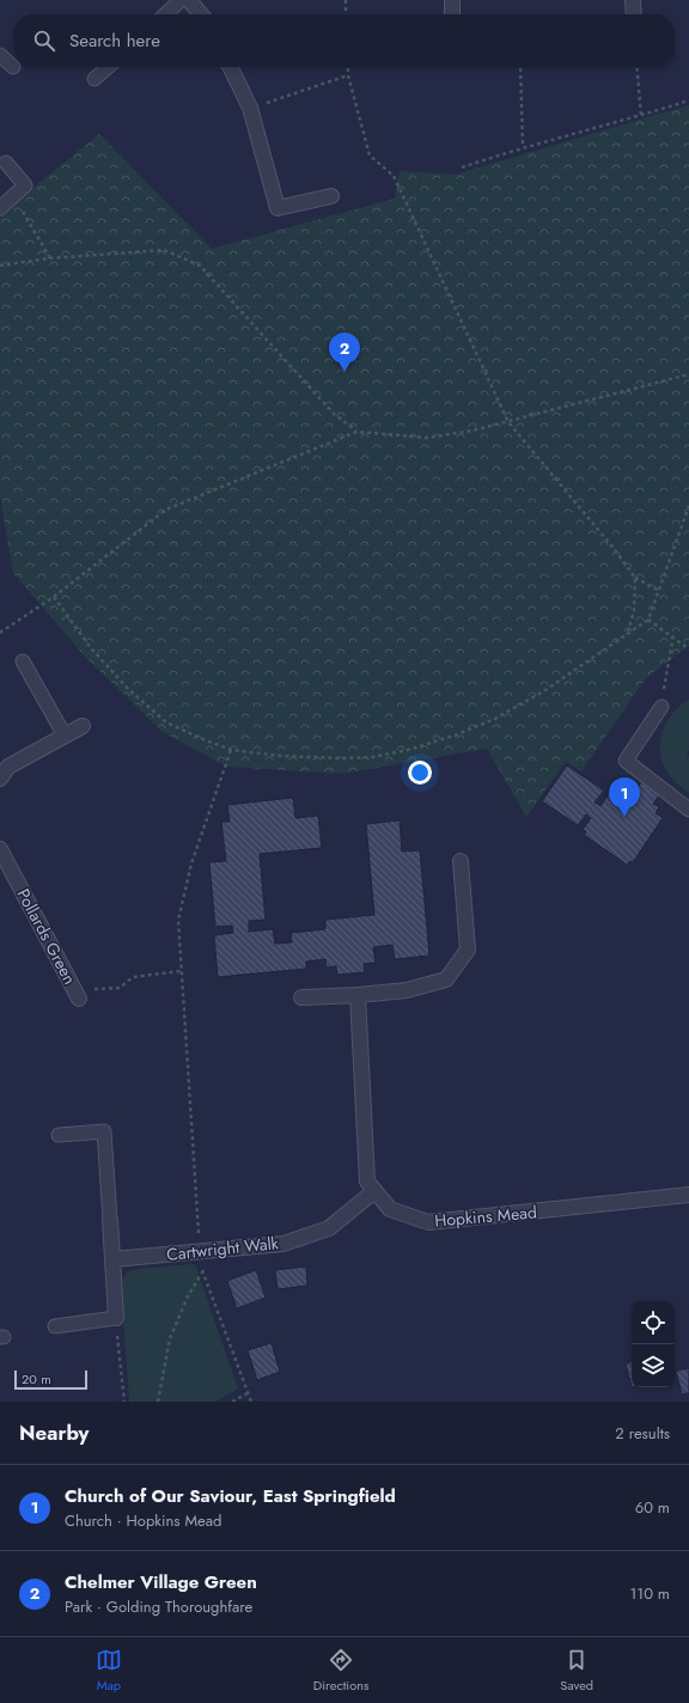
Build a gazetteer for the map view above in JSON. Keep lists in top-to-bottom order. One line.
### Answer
{"streets":{"street":["Pollards Green","Hopkins Mead","Cartwright Walk"]},"crossings":[["Hopkins Mead","Cartwright Walk"]],"scale_bar":"20 m","page":{"search":"Search here","pins":["2","1"],"scale":"20 m","heading":["Nearby","2 results"],"list":[{"mark":"1","name":"Church of Our Saviour, East Springfield","note":"Church · Hopkins Mead","value":"60 m"},{"mark":"2","name":"Chelmer Village Green","note":"Park · Golding Thoroughfare","value":"110 m"}],"nav":["Map","Directions","Saved"]}}
